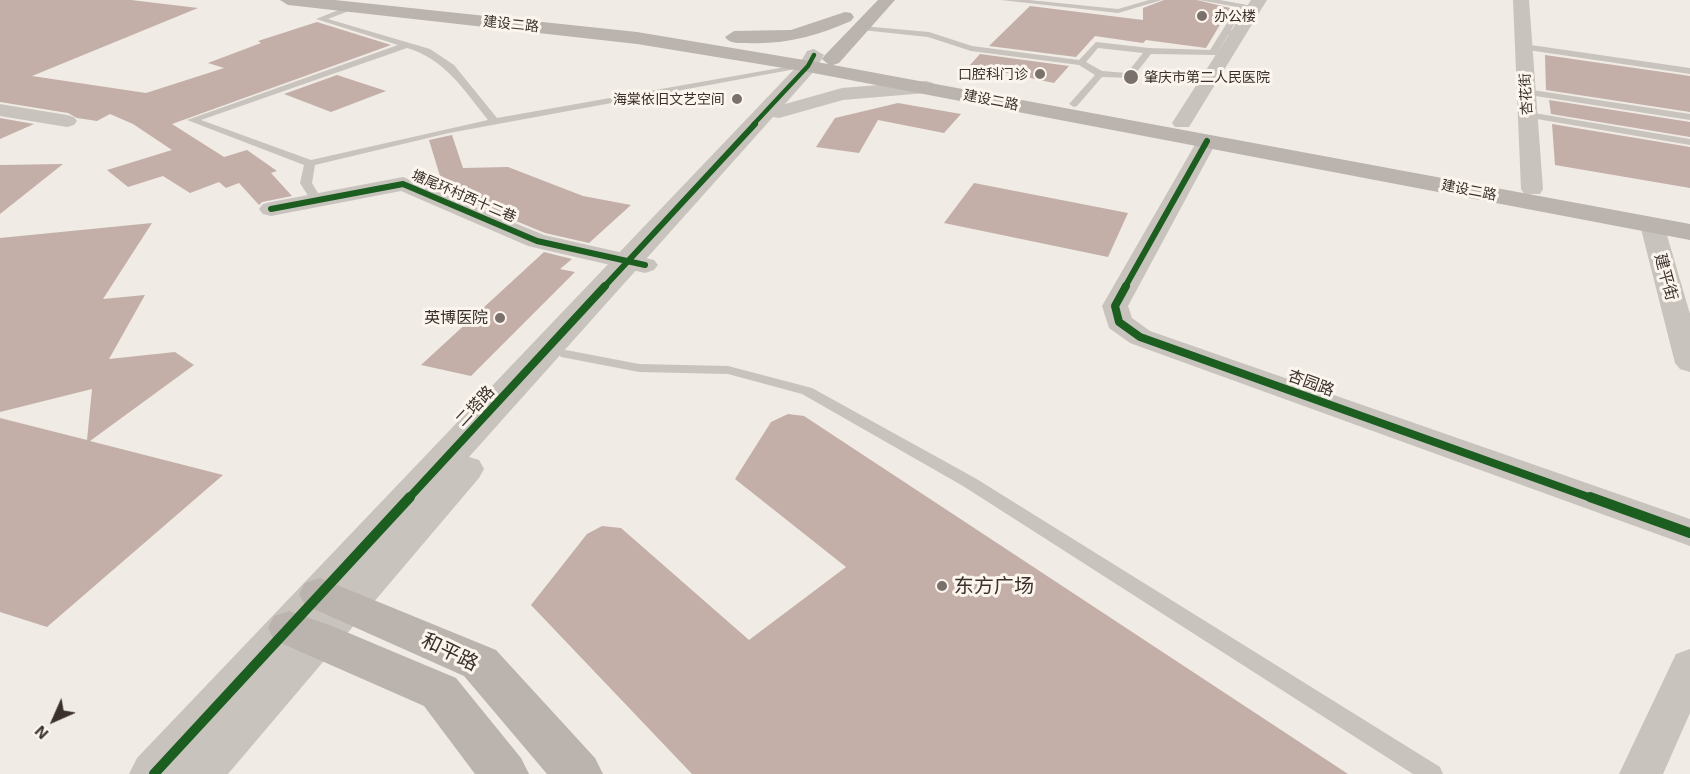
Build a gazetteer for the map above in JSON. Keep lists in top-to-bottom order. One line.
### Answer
{"streets":{"main road":["建设二路","二塔路","和平路"],"street":["杏花街","塘尾环村西十二巷","建平街","杏园路"]},"crossings":[["建设二路","杏花街"],["建设二路","建平街"],["建设二路","杏园路"],["建设二路","二塔路"],["塘尾环村西十二巷","二塔路"],["二塔路","和平路"]],"places":["办公楼","口腔科门诊","肇庆市第二人民医院","海棠依旧文艺空间","英博医院","东方广场"],"north":"bottom left"}
